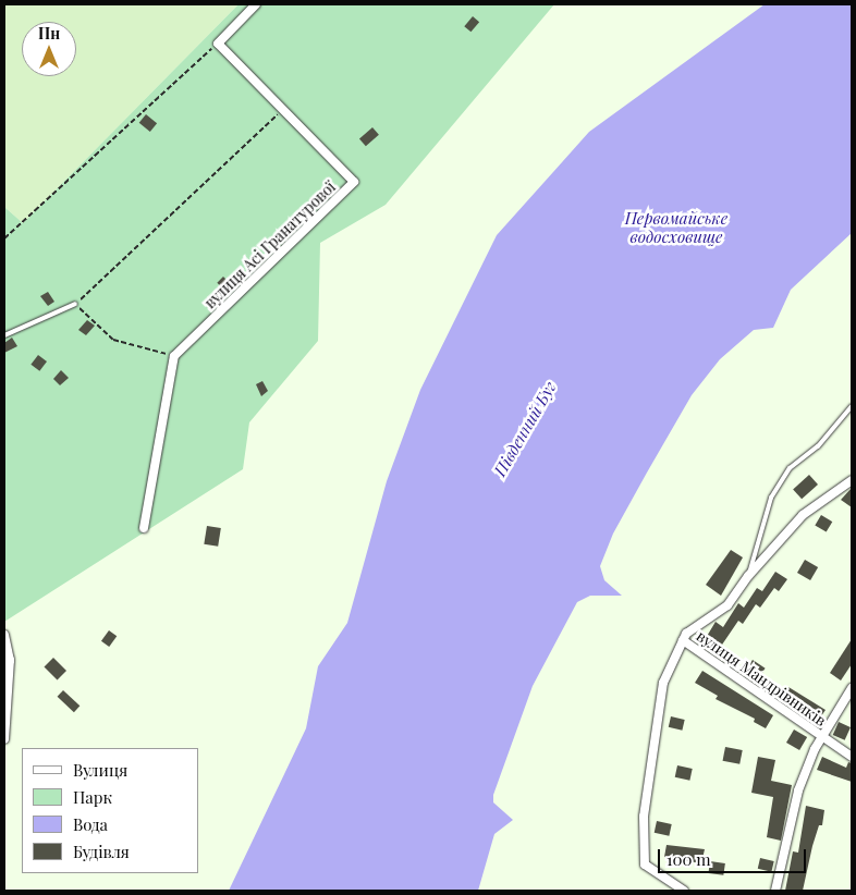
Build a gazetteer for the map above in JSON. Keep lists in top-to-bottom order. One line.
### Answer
{"streets":{"street":["вулиця Асі Гранатурової","вулиця Мандрівників"]},"water":["Первомайське водосховище","Південний Буг"],"legend":["Вулиця","Парк","Вода","Будівля"],"scale_bar":"100 m","north":"top"}
